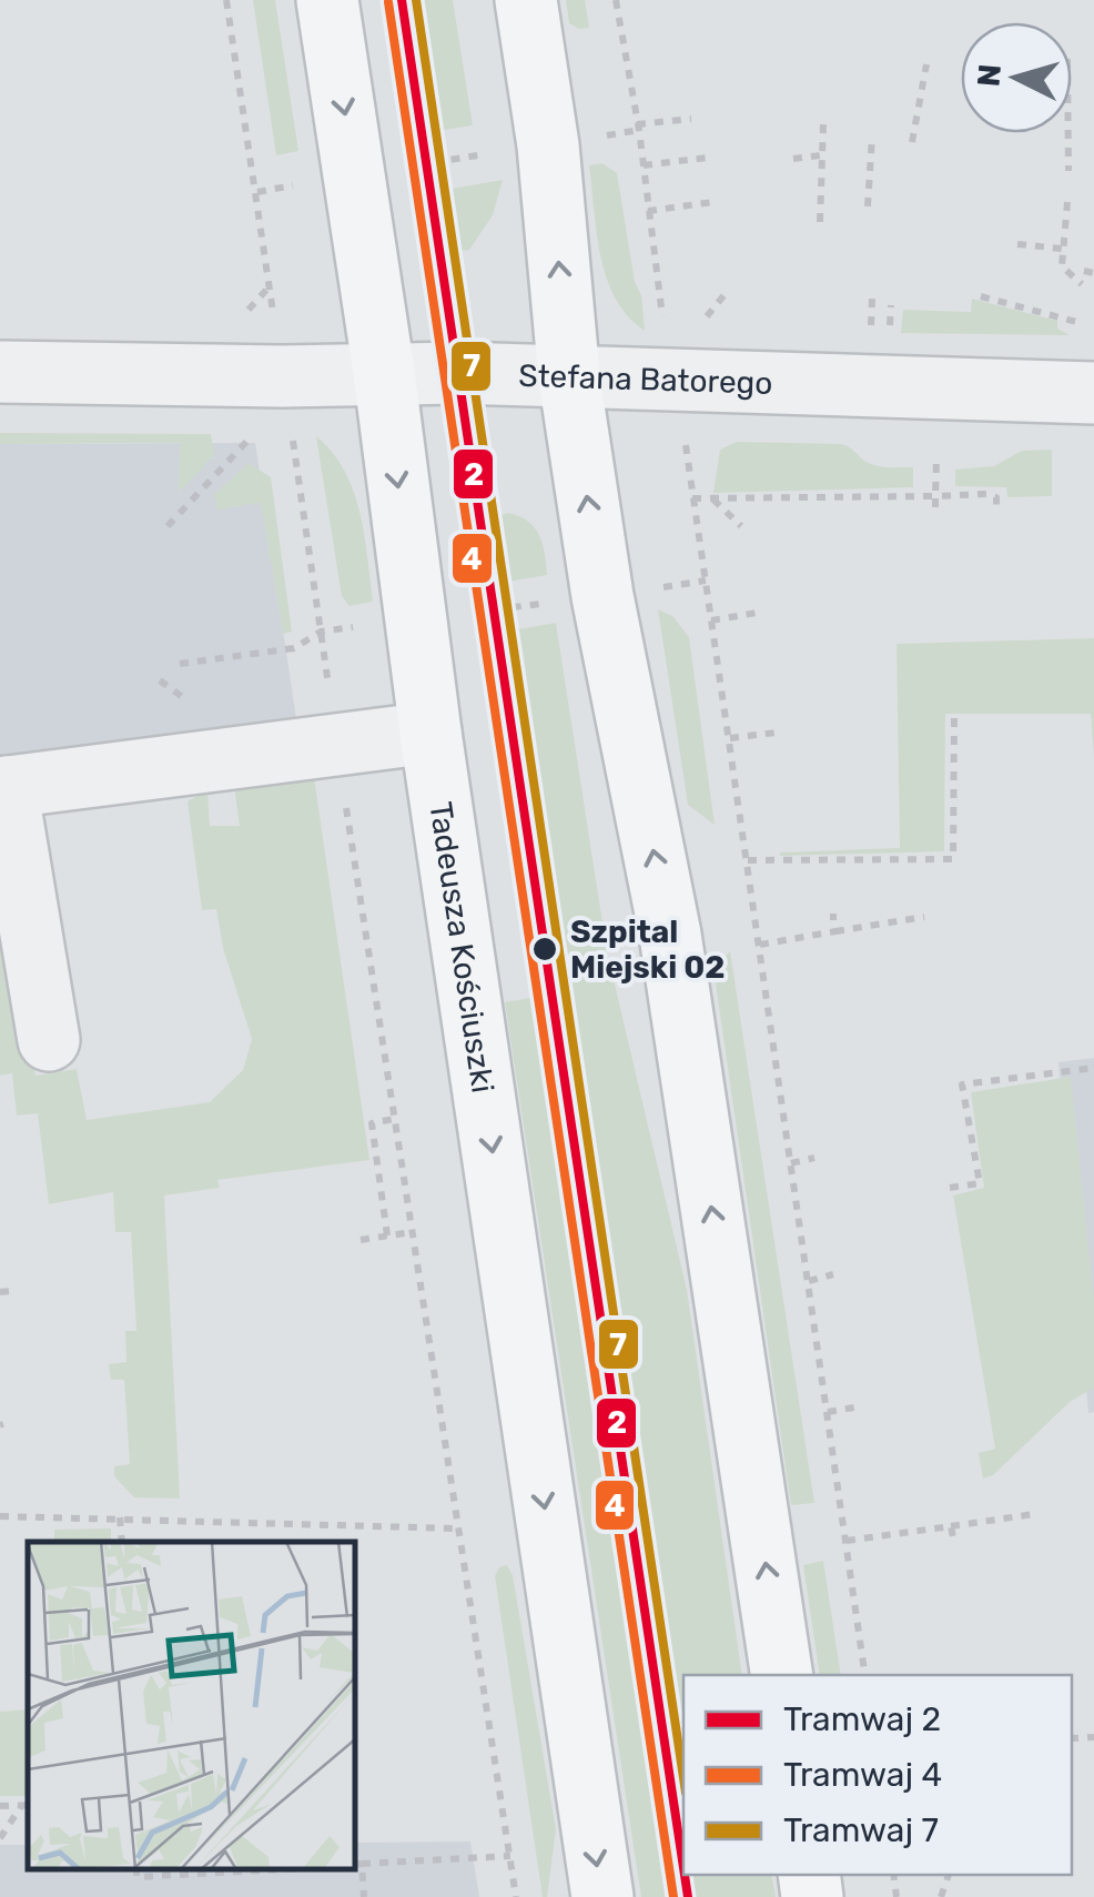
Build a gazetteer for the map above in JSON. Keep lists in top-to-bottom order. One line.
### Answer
{"streets":{"main road":["Tadeusza Kościuszki"],"street":["Stefana Batorego"]},"crossings":[["Stefana Batorego","Tadeusza Kościuszki"]],"places":["Szpital Miejski 02"],"lines":["tram line 2","tram line 7","tram line 4"],"legend":["Tramwaj 2","Tramwaj 4","Tramwaj 7"],"north":"left"}
